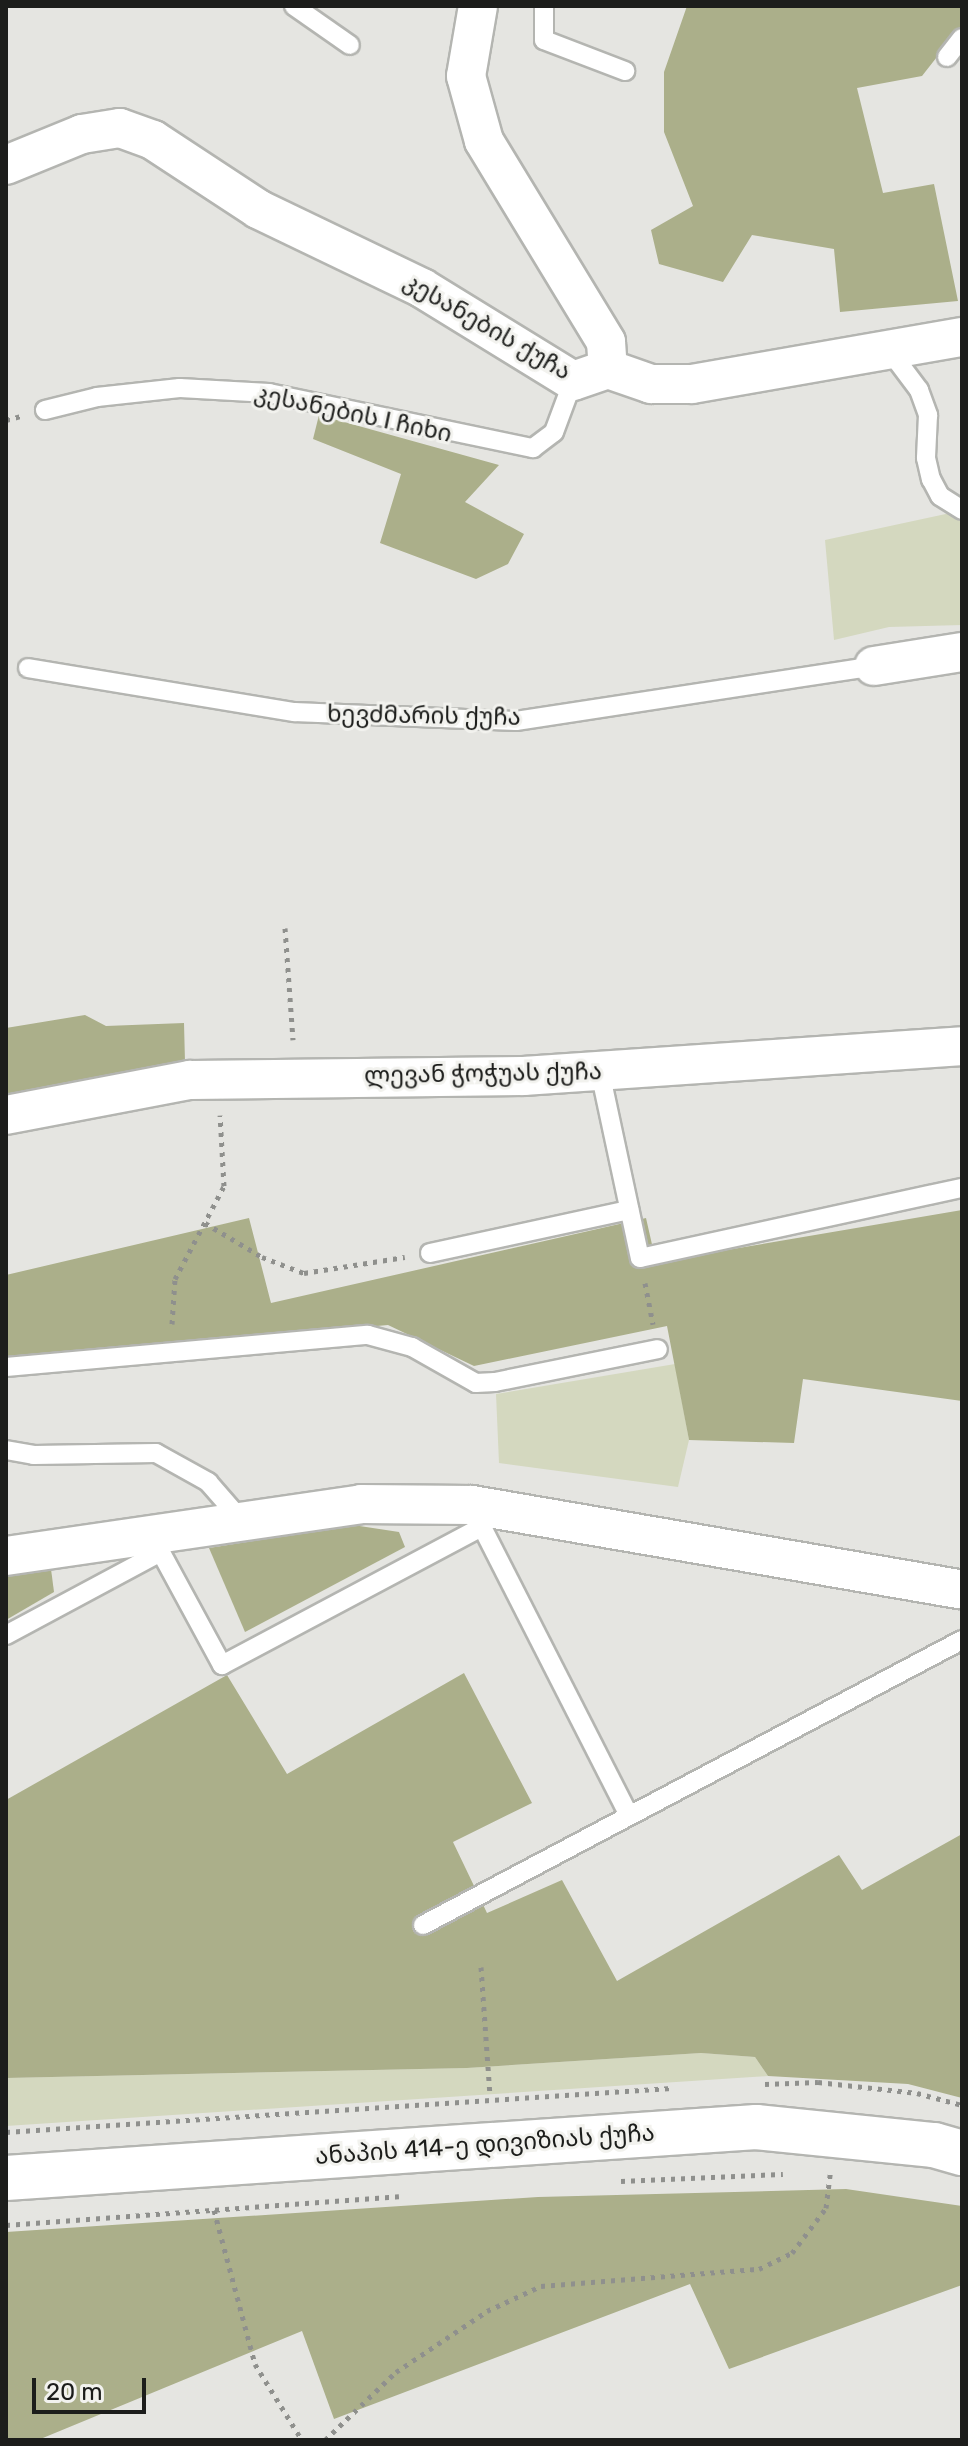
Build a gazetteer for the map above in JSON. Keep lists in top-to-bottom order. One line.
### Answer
{"streets":{"main road":["ანაპის 414-ე დივიზიას ქუჩა"],"street":["კესანების ქუჩა","ხევძმარის ქუჩა","ლევან ჭოჭუას ქუჩა"],"lane":["კესანების I ჩიხი"]},"crossings":[["კესანების ქუჩა","კესანების I ჩიხი"]],"scale_bar":"20 m"}
